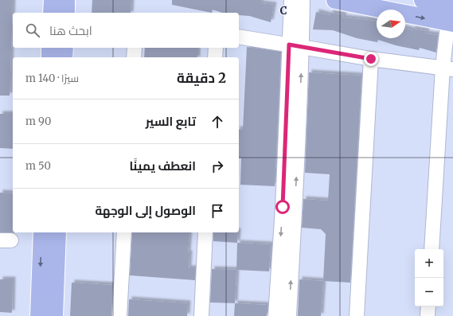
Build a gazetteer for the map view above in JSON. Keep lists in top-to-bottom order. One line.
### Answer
{"north":"right","page":{"search":"ابحث هنا","heading":["2 دقيقة","سيرًا · 140 m"],"list":[["تابع السير","90 m"],["انعطف يمينًا","50 m"],"الوصول إلى الوجهة"],"map_buttons":["+","−"]},"grid":{"columns":["C"]}}
